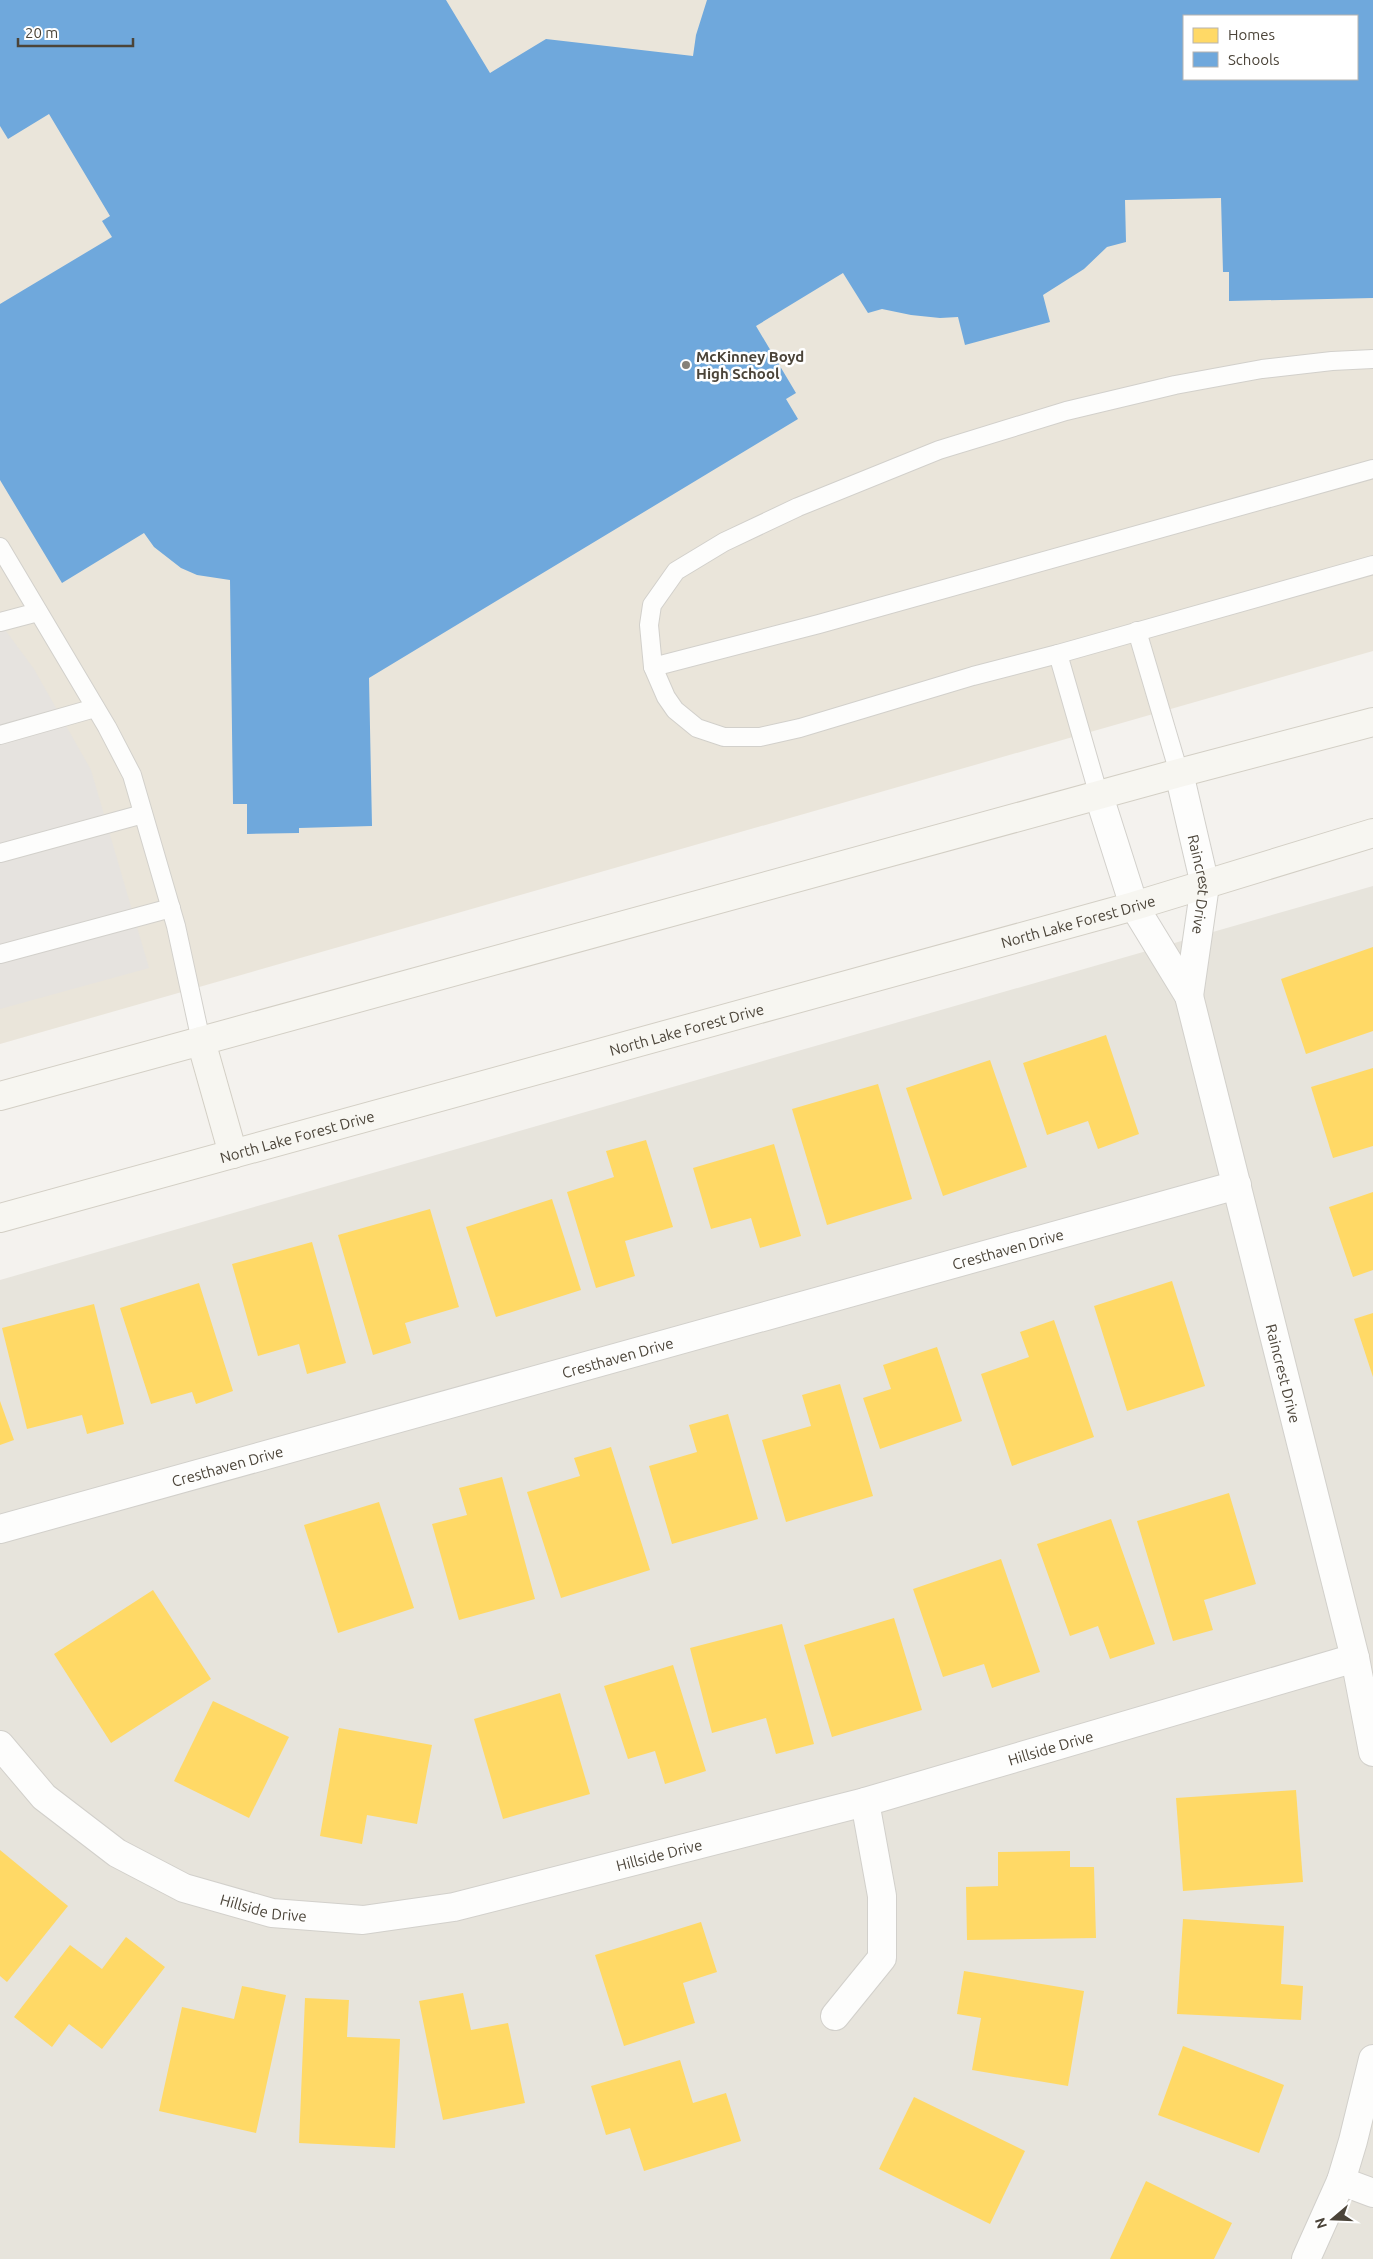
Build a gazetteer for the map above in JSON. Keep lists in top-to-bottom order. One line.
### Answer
{"streets":{"main road":["North Lake Forest Drive"],"street":["Raincrest Drive","Cresthaven Drive","Hillside Drive"]},"crossings":[["Raincrest Drive","North Lake Forest Drive"],["Raincrest Drive","Cresthaven Drive"],["Raincrest Drive","Hillside Drive"]],"places":["McKinney Boyd High School"],"legend":["Homes","Schools"],"scale_bar":"20 m","north":"left"}
